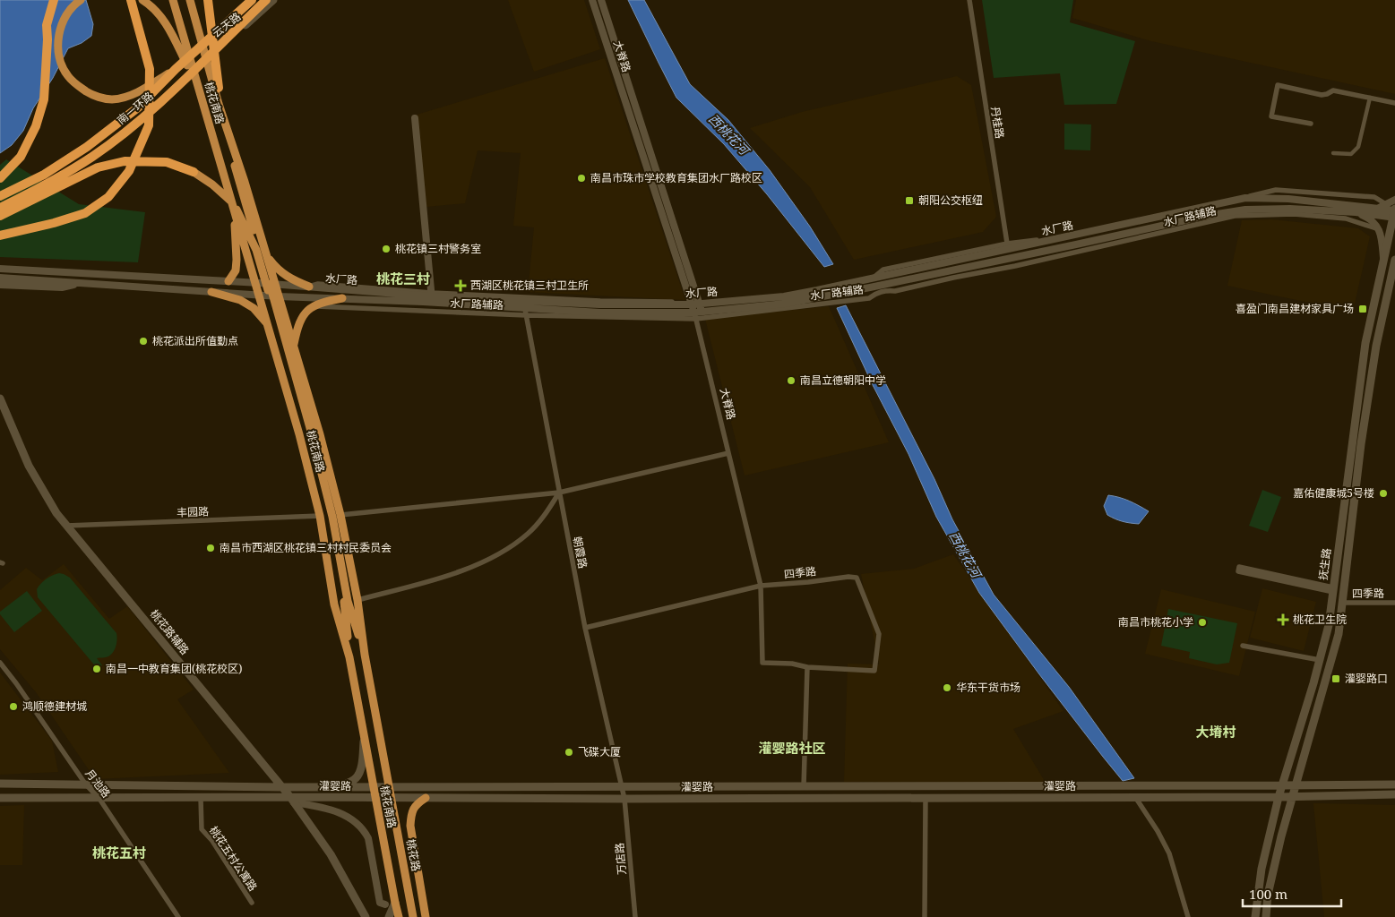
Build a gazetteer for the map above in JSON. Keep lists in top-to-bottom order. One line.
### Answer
{"streets":{"highway":["南一环路"],"main road":["云天路","桃花南路","抚生路","桃花路辅路","灌婴路","桃花路"],"street":["大脊路","丹桂路","水厂路辅路","水厂路","丰园路","朝霞路","四季路","月池路","桃花五村公寓路","万店路"]},"crossings":[["云天路","桃花南路"],["大脊路","水厂路辅路"],["大脊路","水厂路"],["大脊路","四季路"],["桃花南路","水厂路"],["桃花南路","丰园路"],["桃花南路","灌婴路"],["桃花南路","桃花路"],["丹桂路","水厂路"],["水厂路辅路","水厂路"],["水厂路辅路","朝霞路"],["水厂路","朝霞路"],["水厂路","抚生路"],["丰园路","桃花路辅路"],["朝霞路","四季路"],["朝霞路","灌婴路"],["朝霞路","万店路"],["抚生路","四季路"],["抚生路","灌婴路"],["桃花路辅路","灌婴路"],["月池路","灌婴路"],["灌婴路","桃花路"],["灌婴路","桃花五村公寓路"],["灌婴路","万店路"]],"districts":["桃花三村","大塉村","灌婴路社区","桃花五村"],"water":["西桃花河"],"places":{"other":["南昌市珠市学校教育集团水厂路校区","桃花镇三村警务室","桃花派出所值勤点","南昌立德朝阳中学","嘉佑健康城5号楼","南昌市西湖区桃花镇三村村民委员会","南昌市桃花小学","南昌一中教育集团(桃花校区)","华东干货市场","鸿顺德建材城","飞碟大厦"],"transit":["朝阳公交枢纽","喜盈门南昌建材家具广场","灌婴路口"],"health":["西湖区桃花镇三村卫生所","桃花卫生院"]},"scale_bar":"100 m"}
